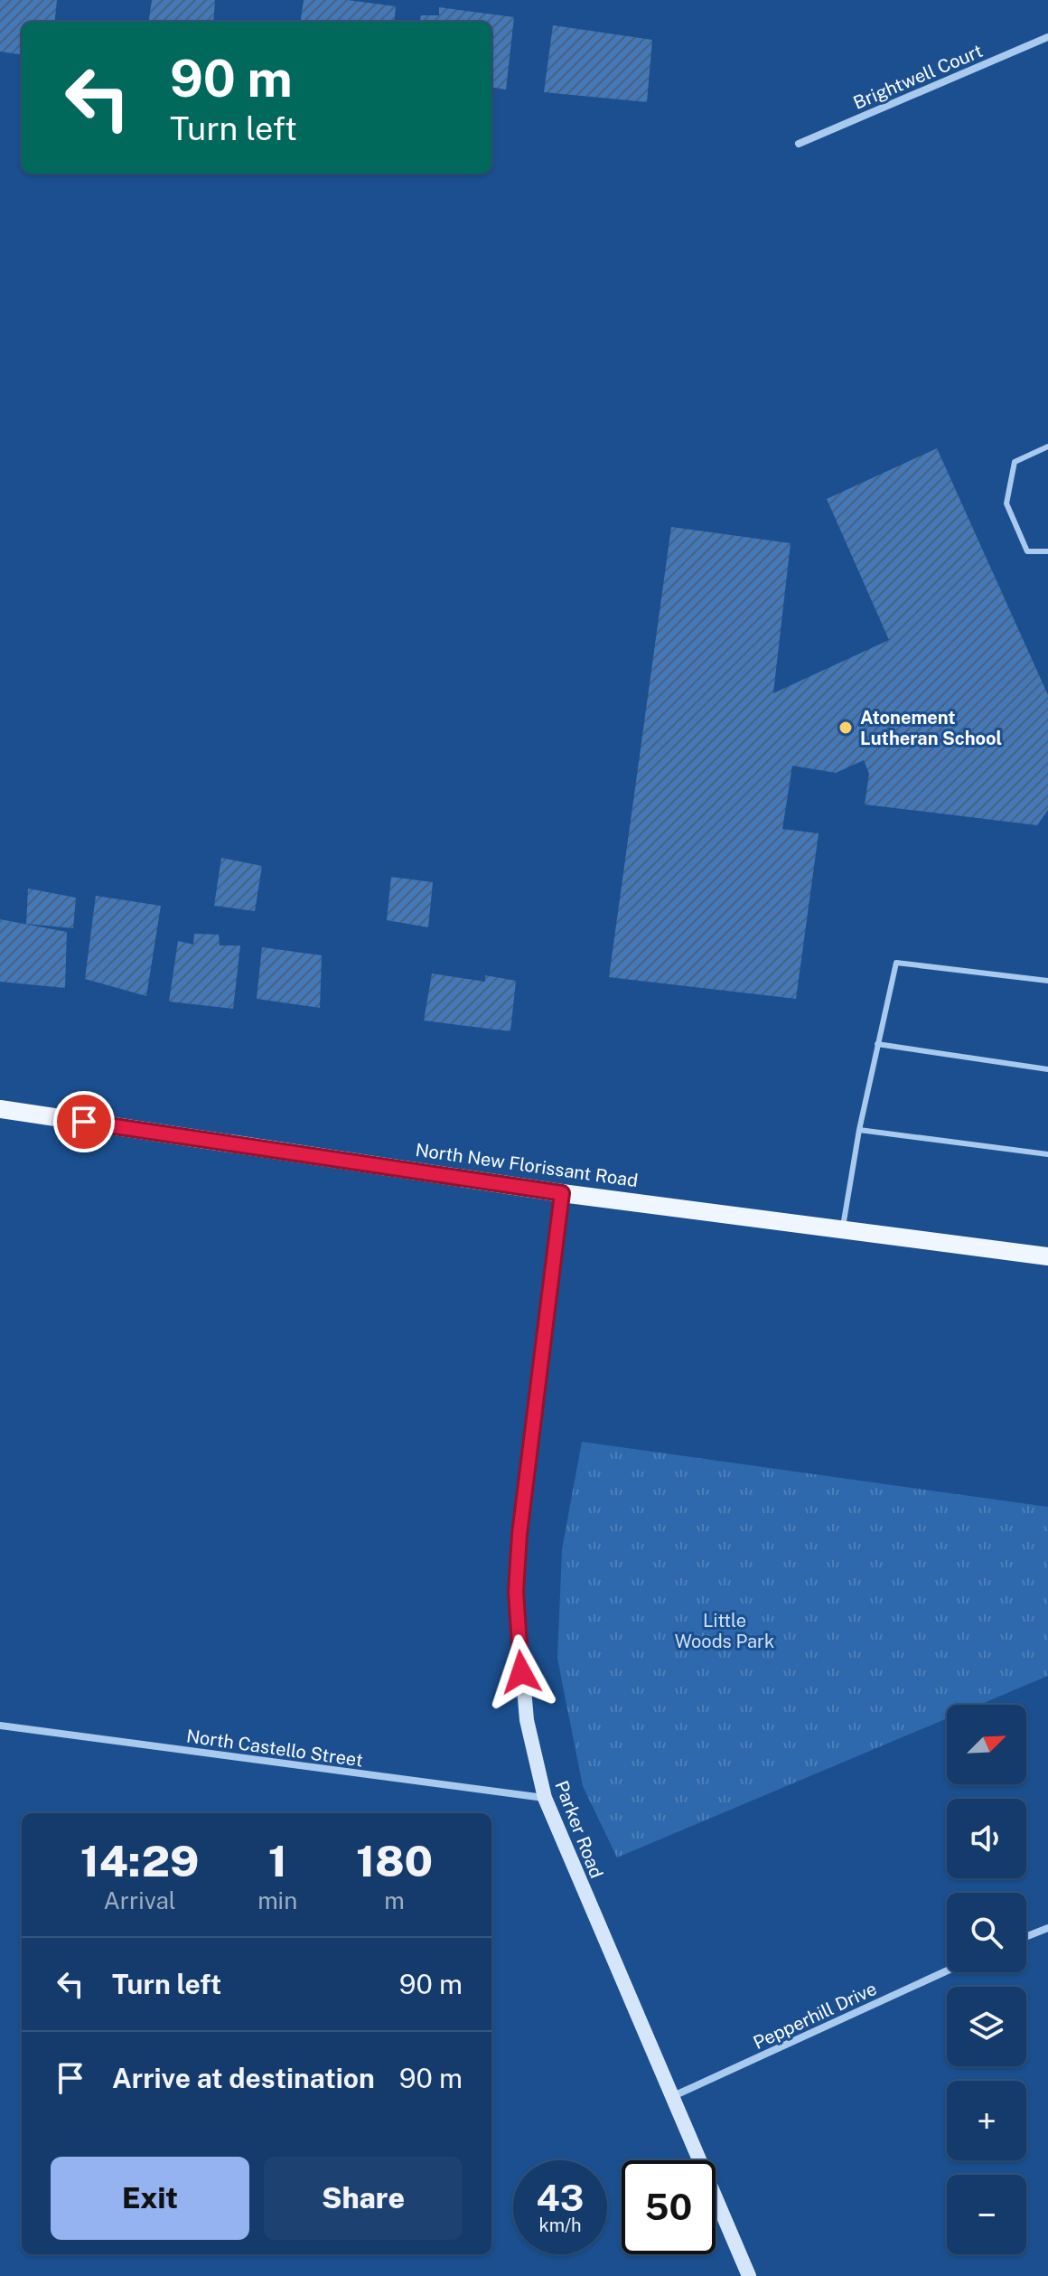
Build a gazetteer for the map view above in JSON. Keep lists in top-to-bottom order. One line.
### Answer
{"streets":{"main road":["North New Florissant Road","Parker Road"],"street":["Brightwell Court","North Castello Street","Pepperhill Drive"]},"crossings":[["North New Florissant Road","Parker Road"],["North Castello Street","Parker Road"],["Parker Road","Pepperhill Drive"]],"parks":["Little Woods Park"],"places":["Atonement Lutheran School"],"north":"top right","page":{"turn":["90 m","Turn left"],"map_buttons":["+","−"],"eta":["14:29","Arrival","1","min","180","m"],"list":[{"name":"Turn left","value":"90 m"},{"name":"Arrive at destination","value":"90 m"}],"buttons":["Exit","Share"],"speed":"43 km/h","limit":"50"}}
